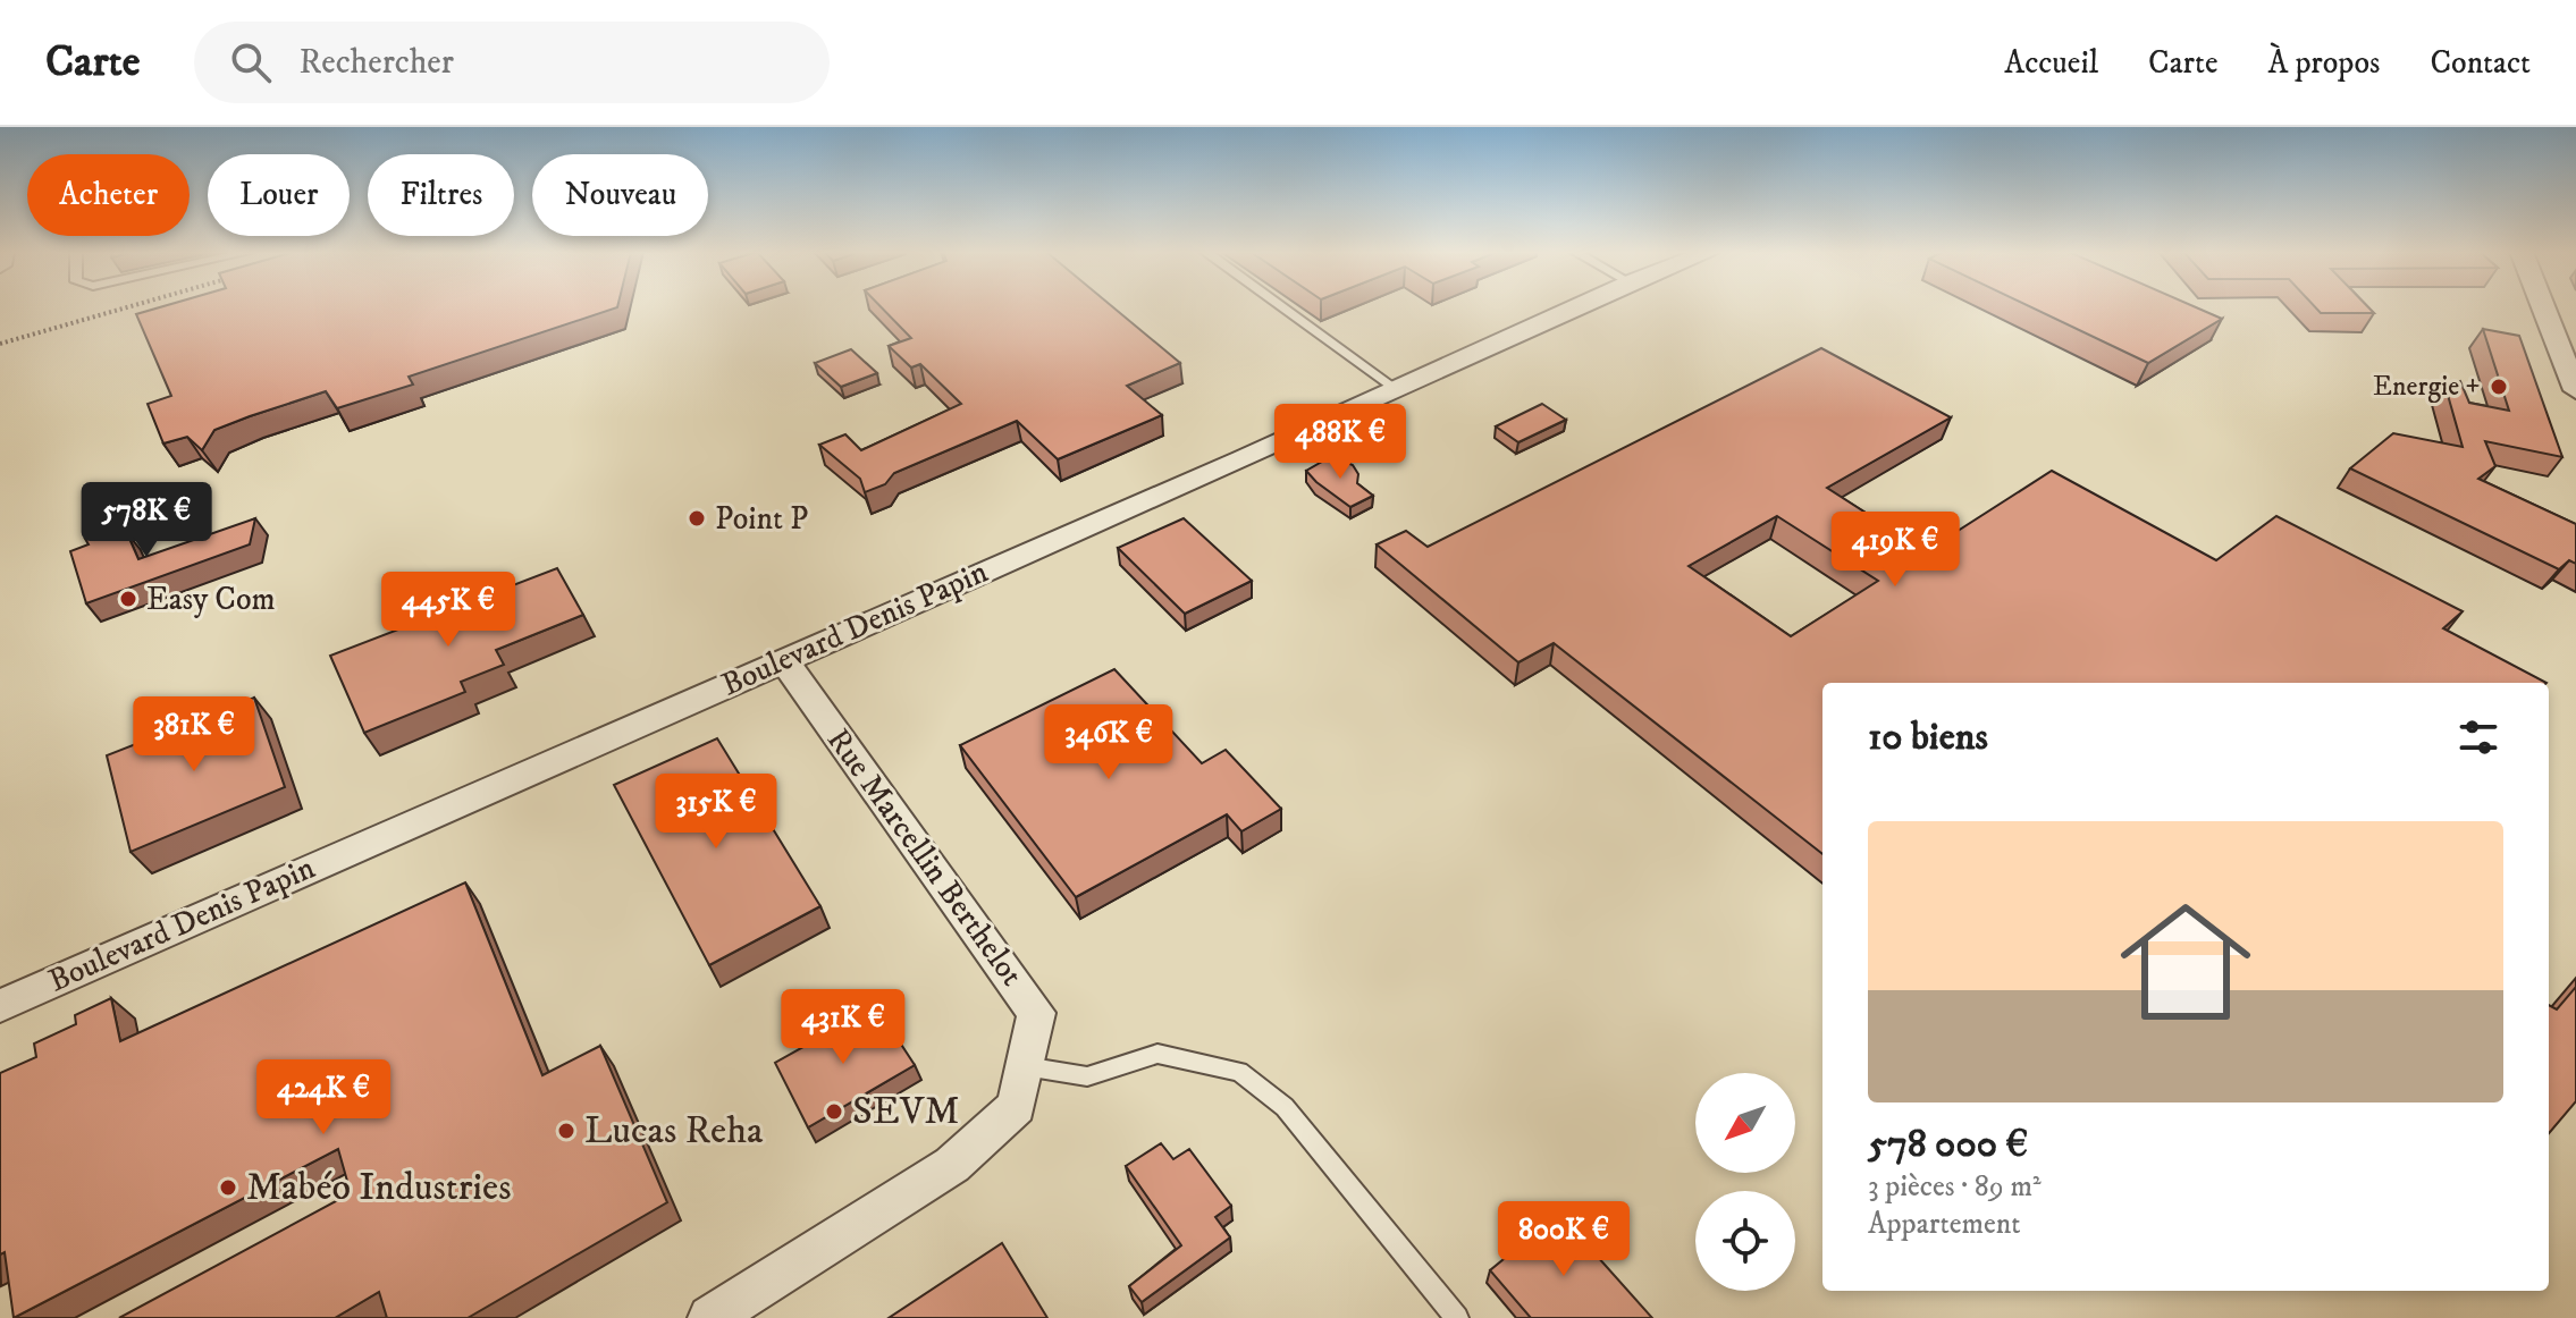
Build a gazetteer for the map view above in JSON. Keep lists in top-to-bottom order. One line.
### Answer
{"streets":{"street":["Boulevard Denis Papin","Rue Marcellin Berthelot"]},"crossings":[["Boulevard Denis Papin","Rue Marcellin Berthelot"]],"places":["Energie +","Point P","Easy Com","SEVM","Lucas Reha","Mabéo Industries"],"north":"bottom left","page":{"header":"Carte","search":"Rechercher","nav":["Accueil","Carte","À propos","Contact"],"chip":["Acheter","Louer","Filtres","Nouveau"],"price":["488K €","578K €","419K €","445K €","381K €","346K €","315K €","431K €","424K €","800K €"],"heading":"10 biens","list":[{"name":"578 000 €","note":"3 pièces · 89 m² · Appartement"}]}}
